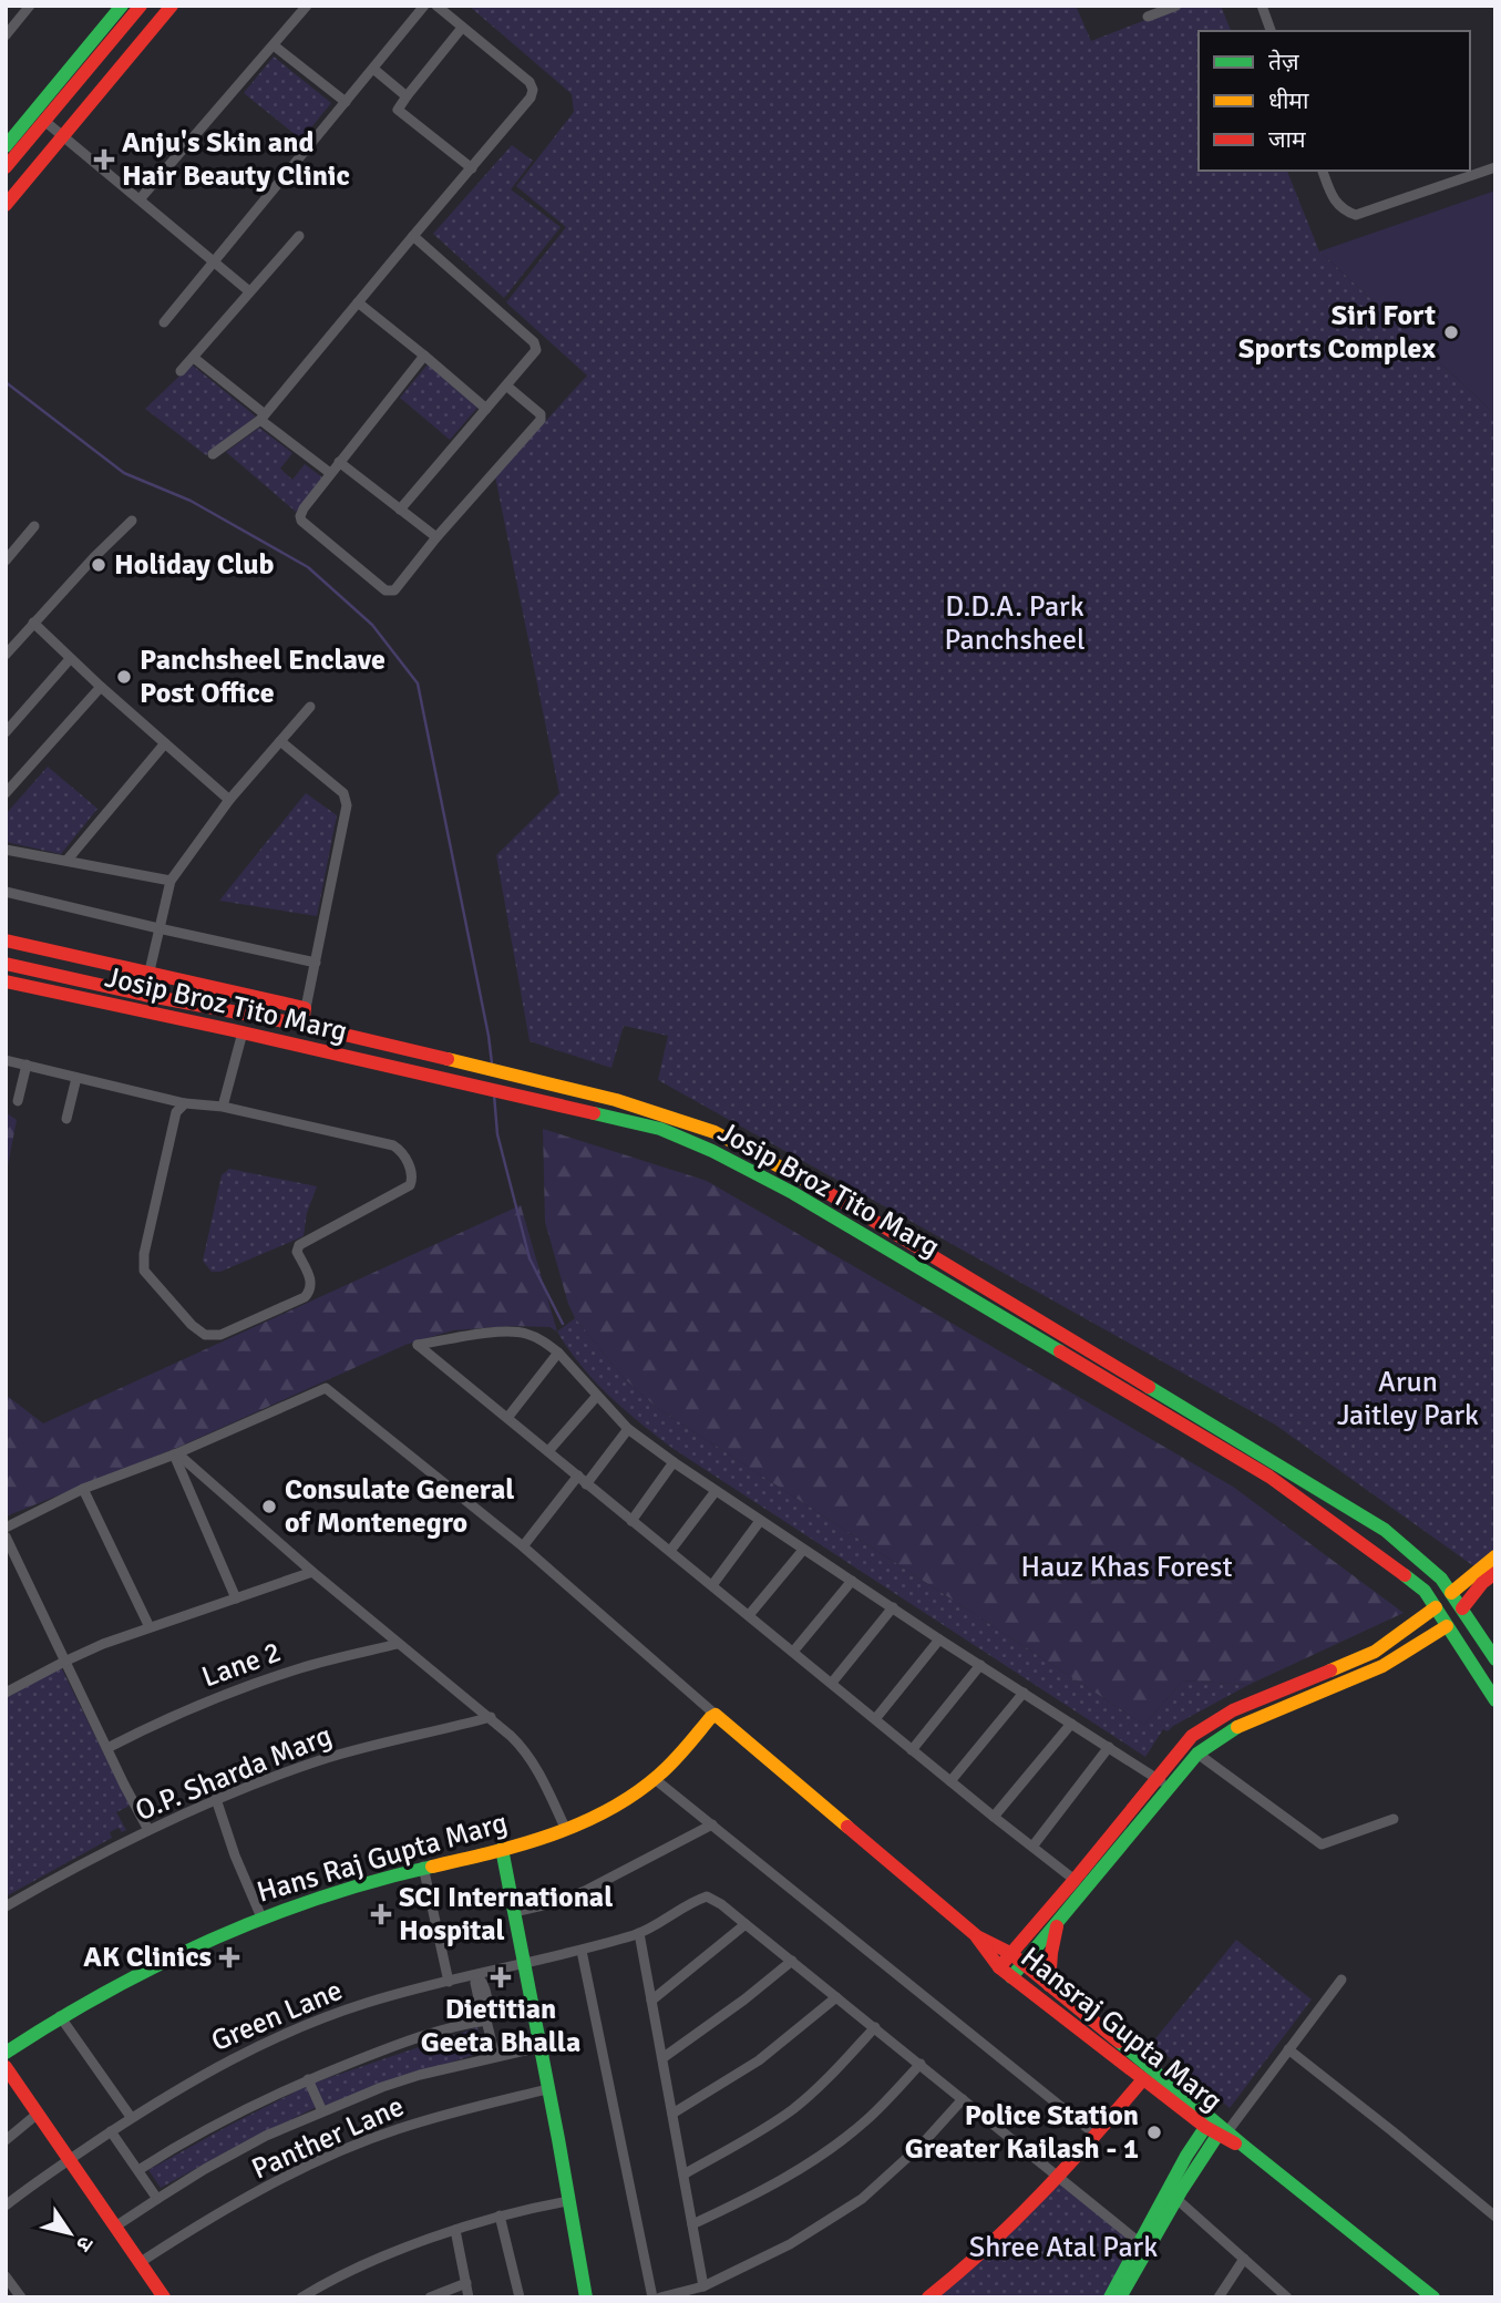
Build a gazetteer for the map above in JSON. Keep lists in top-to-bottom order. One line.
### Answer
{"streets":{"street":["Josip Broz Tito Marg","Lane 2","O.P. Sharda Marg","Hans Raj Gupta Marg","Green Lane","Hansraj Gupta Marg","Panther Lane"]},"crossings":[["Hans Raj Gupta Marg","Hansraj Gupta Marg"]],"parks":["D.D.A. Park Panchsheel","Arun Jaitley Park","Hauz Khas Forest","Shree Atal Park"],"places":{"health":["Anju's Skin and Hair Beauty Clinic","SCI International Hospital","AK Clinics","Dietitian Geeta Bhalla"],"other":["Siri Fort Sports Complex","Holiday Club","Panchsheel Enclave Post Office","Consulate General of Montenegro","Police Station Greater Kailash - 1"]},"legend":["तेज़","धीमा","जाम"],"north":"bottom right"}
